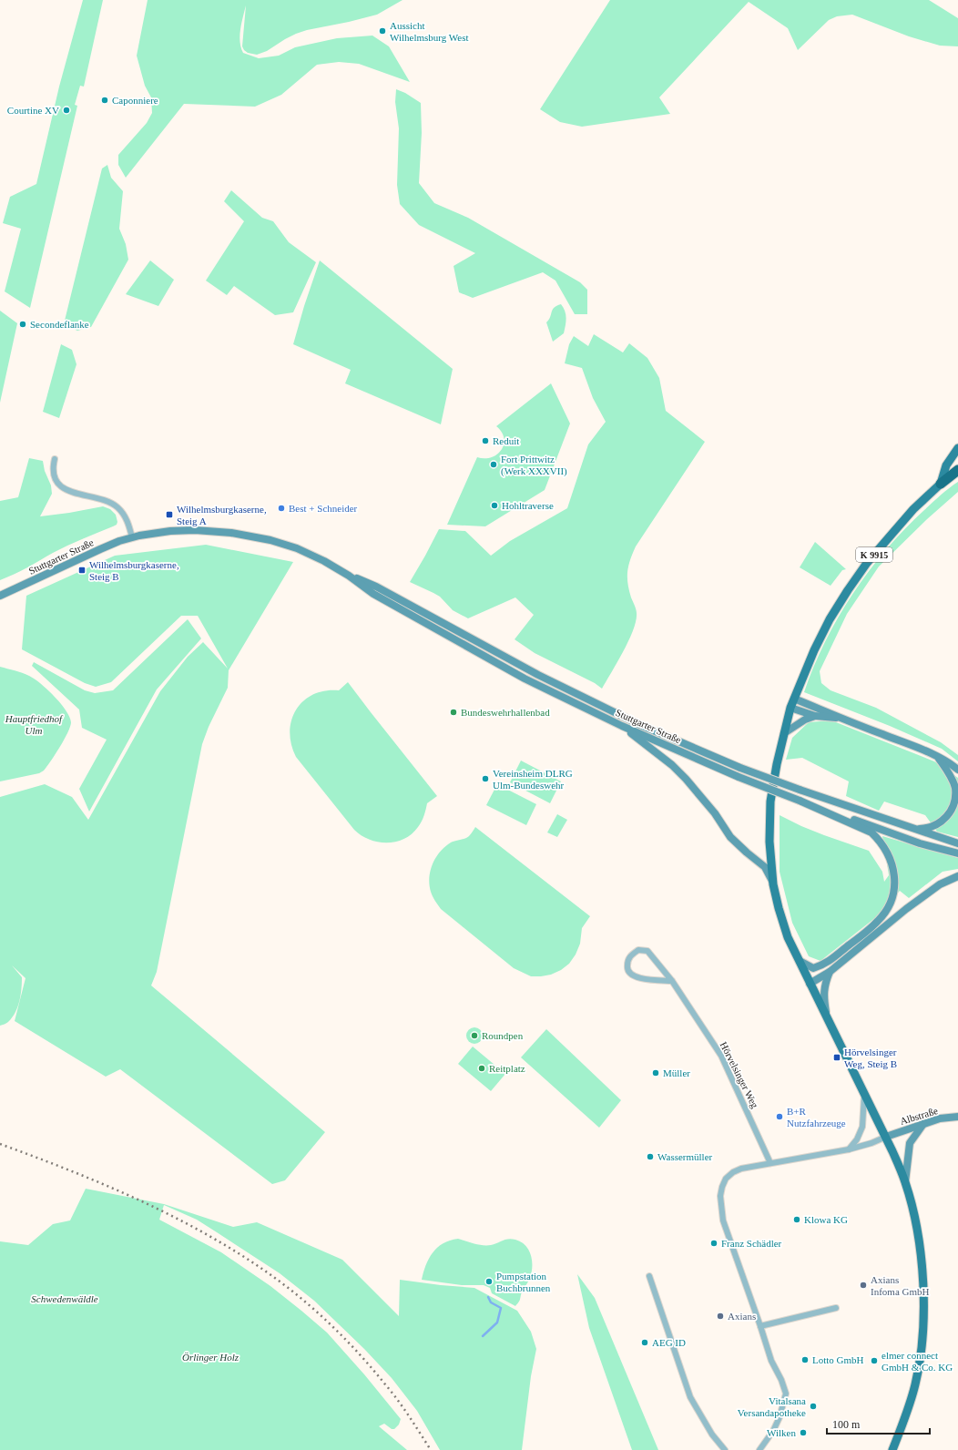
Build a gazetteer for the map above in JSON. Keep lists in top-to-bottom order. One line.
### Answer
{"streets":{"highway":["K 9915"],"main road":["Stuttgarter Straße","Albstraße"],"street":["Hörvelsinger Weg"]},"crossings":[["K 9915","Albstraße"]],"parks":["Hauptfriedhof Ulm","Schwedenwäldle","Örlinger Holz"],"places":{"other":["Aussicht Wilhelmsburg West","Caponniere","Courtine XV","Secondeflanke","Reduit","Fort Prittwitz (Werk XXXVII)","Hohltraverse","Best + Schneider","Bundeswehrhallenbad","Vereinsheim DLRG Ulm-Bundeswehr","Roundpen","Reitplatz","Müller","B+R Nutzfahrzeuge","Wassermüller","Klowa KG","Franz Schädler","Pumpstation Buchbrunnen","Axians Infoma GmbH","Axians","AEG ID","Lotto GmbH","elmer connect GmbH & Co. KG","Vitalsana Versandapotheke","Wilken"],"transit":["Wilhelmsburgkaserne, Steig A","Wilhelmsburgkaserne, Steig B","Hörvelsinger Weg, Steig B"]},"scale_bar":"100 m"}
